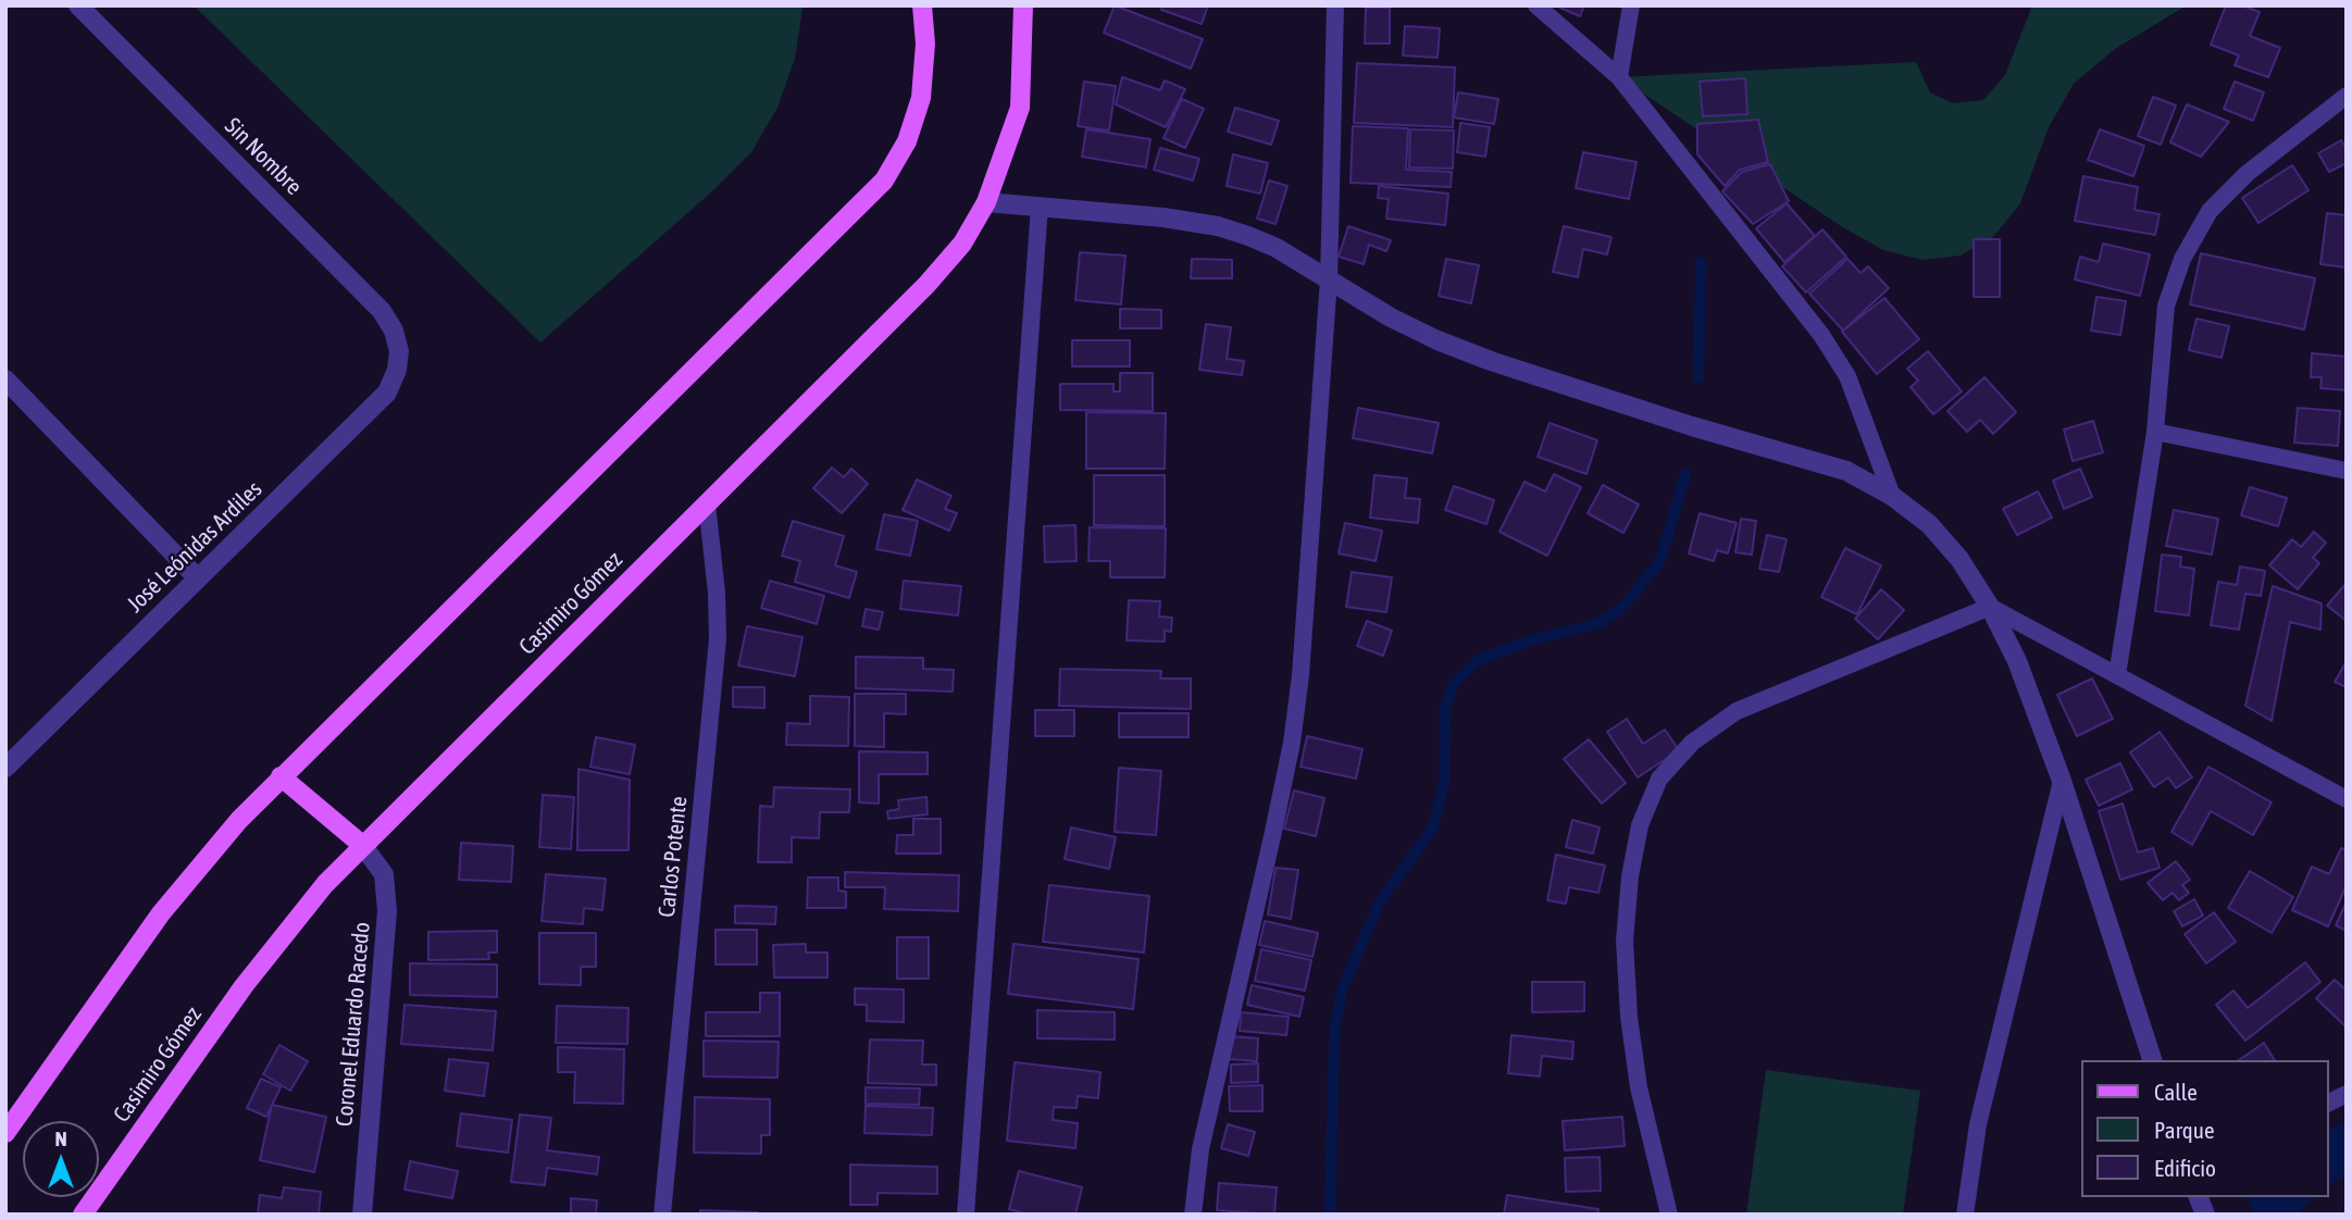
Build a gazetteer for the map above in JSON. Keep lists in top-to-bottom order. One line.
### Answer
{"streets":{"main road":["Casimiro Gómez"],"street":["Sin Nombre","José Leónidas Ardiles","Coronel Eduardo Racedo"],"lane":["Carlos Potente"]},"crossings":[["Sin Nombre","José Leónidas Ardiles"],["Casimiro Gómez","Carlos Potente"],["Casimiro Gómez","Coronel Eduardo Racedo"]],"legend":["Calle","Parque","Edificio"],"north":"top"}
